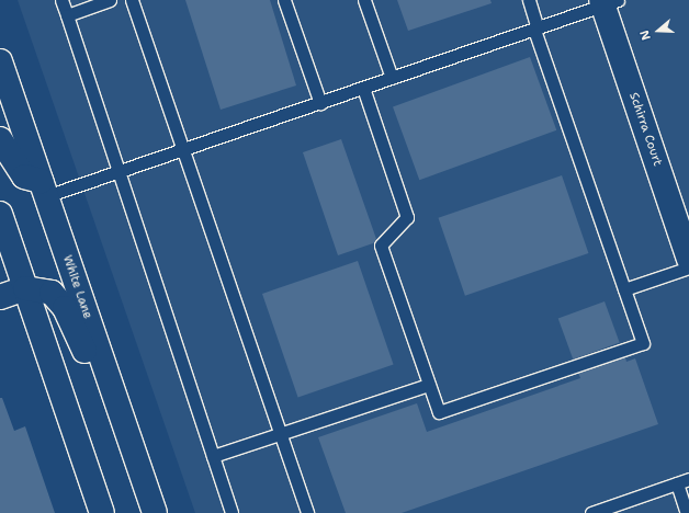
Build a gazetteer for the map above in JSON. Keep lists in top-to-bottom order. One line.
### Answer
{"streets":{"main road":["Schirra Court","White Lane"]},"north":"left"}
